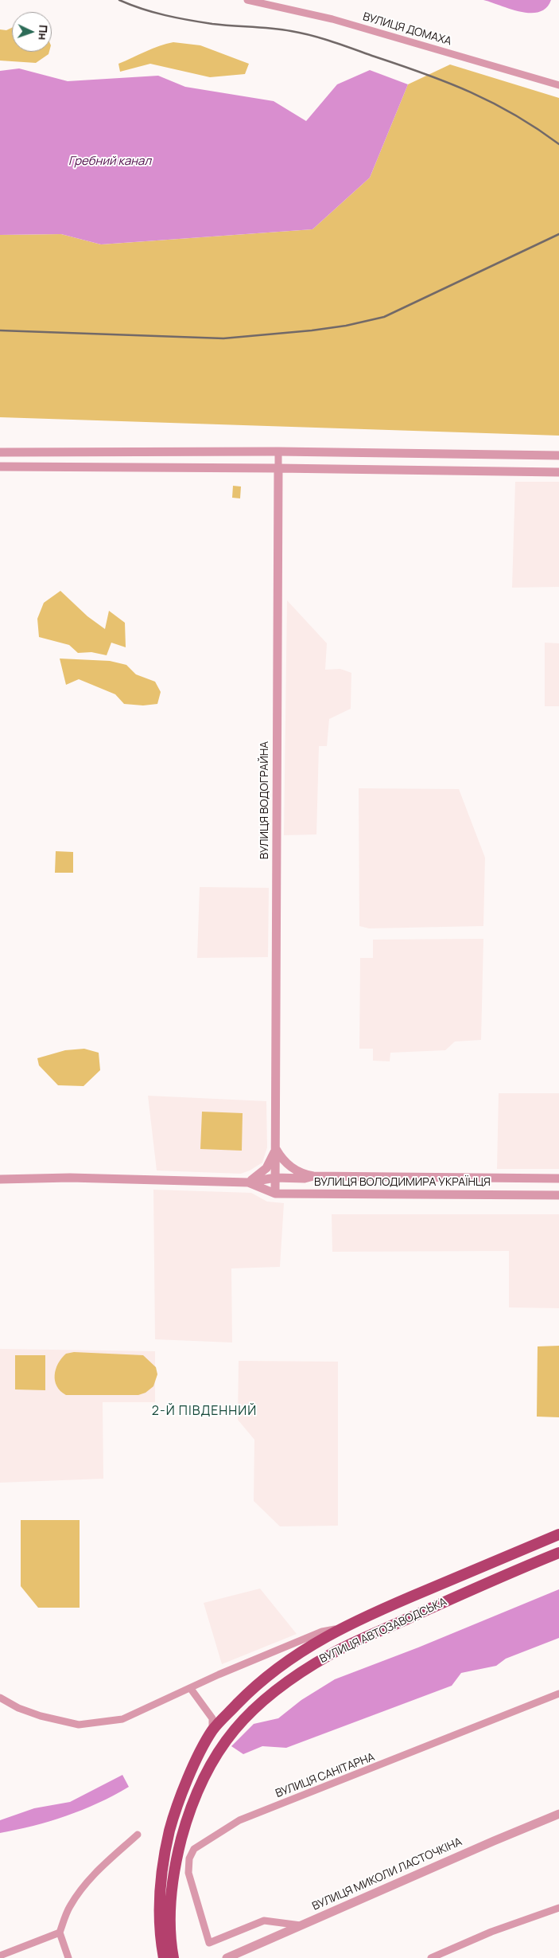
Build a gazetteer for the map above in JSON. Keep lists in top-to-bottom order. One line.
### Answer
{"streets":{"main road":["ВУЛИЦЯ АВТОЗАВОДСЬКА"],"street":["ВУЛИЦЯ ДОМАХА","ВУЛИЦЯ ВОДОГРАЙНА","ВУЛИЦЯ ВОЛОДИМИРА УКРАЇНЦЯ","ВУЛИЦЯ САНІТАРНА","ВУЛИЦЯ МИКОЛИ ЛАСТОЧКІНА"]},"crossings":[["ВУЛИЦЯ ВОДОГРАЙНА","ВУЛИЦЯ ВОЛОДИМИРА УКРАЇНЦЯ"],["ВУЛИЦЯ САНІТАРНА","ВУЛИЦЯ МИКОЛИ ЛАСТОЧКІНА"]],"districts":["2-Й ПІВДЕННИЙ"],"water":["Гребний канал"],"north":"right"}
